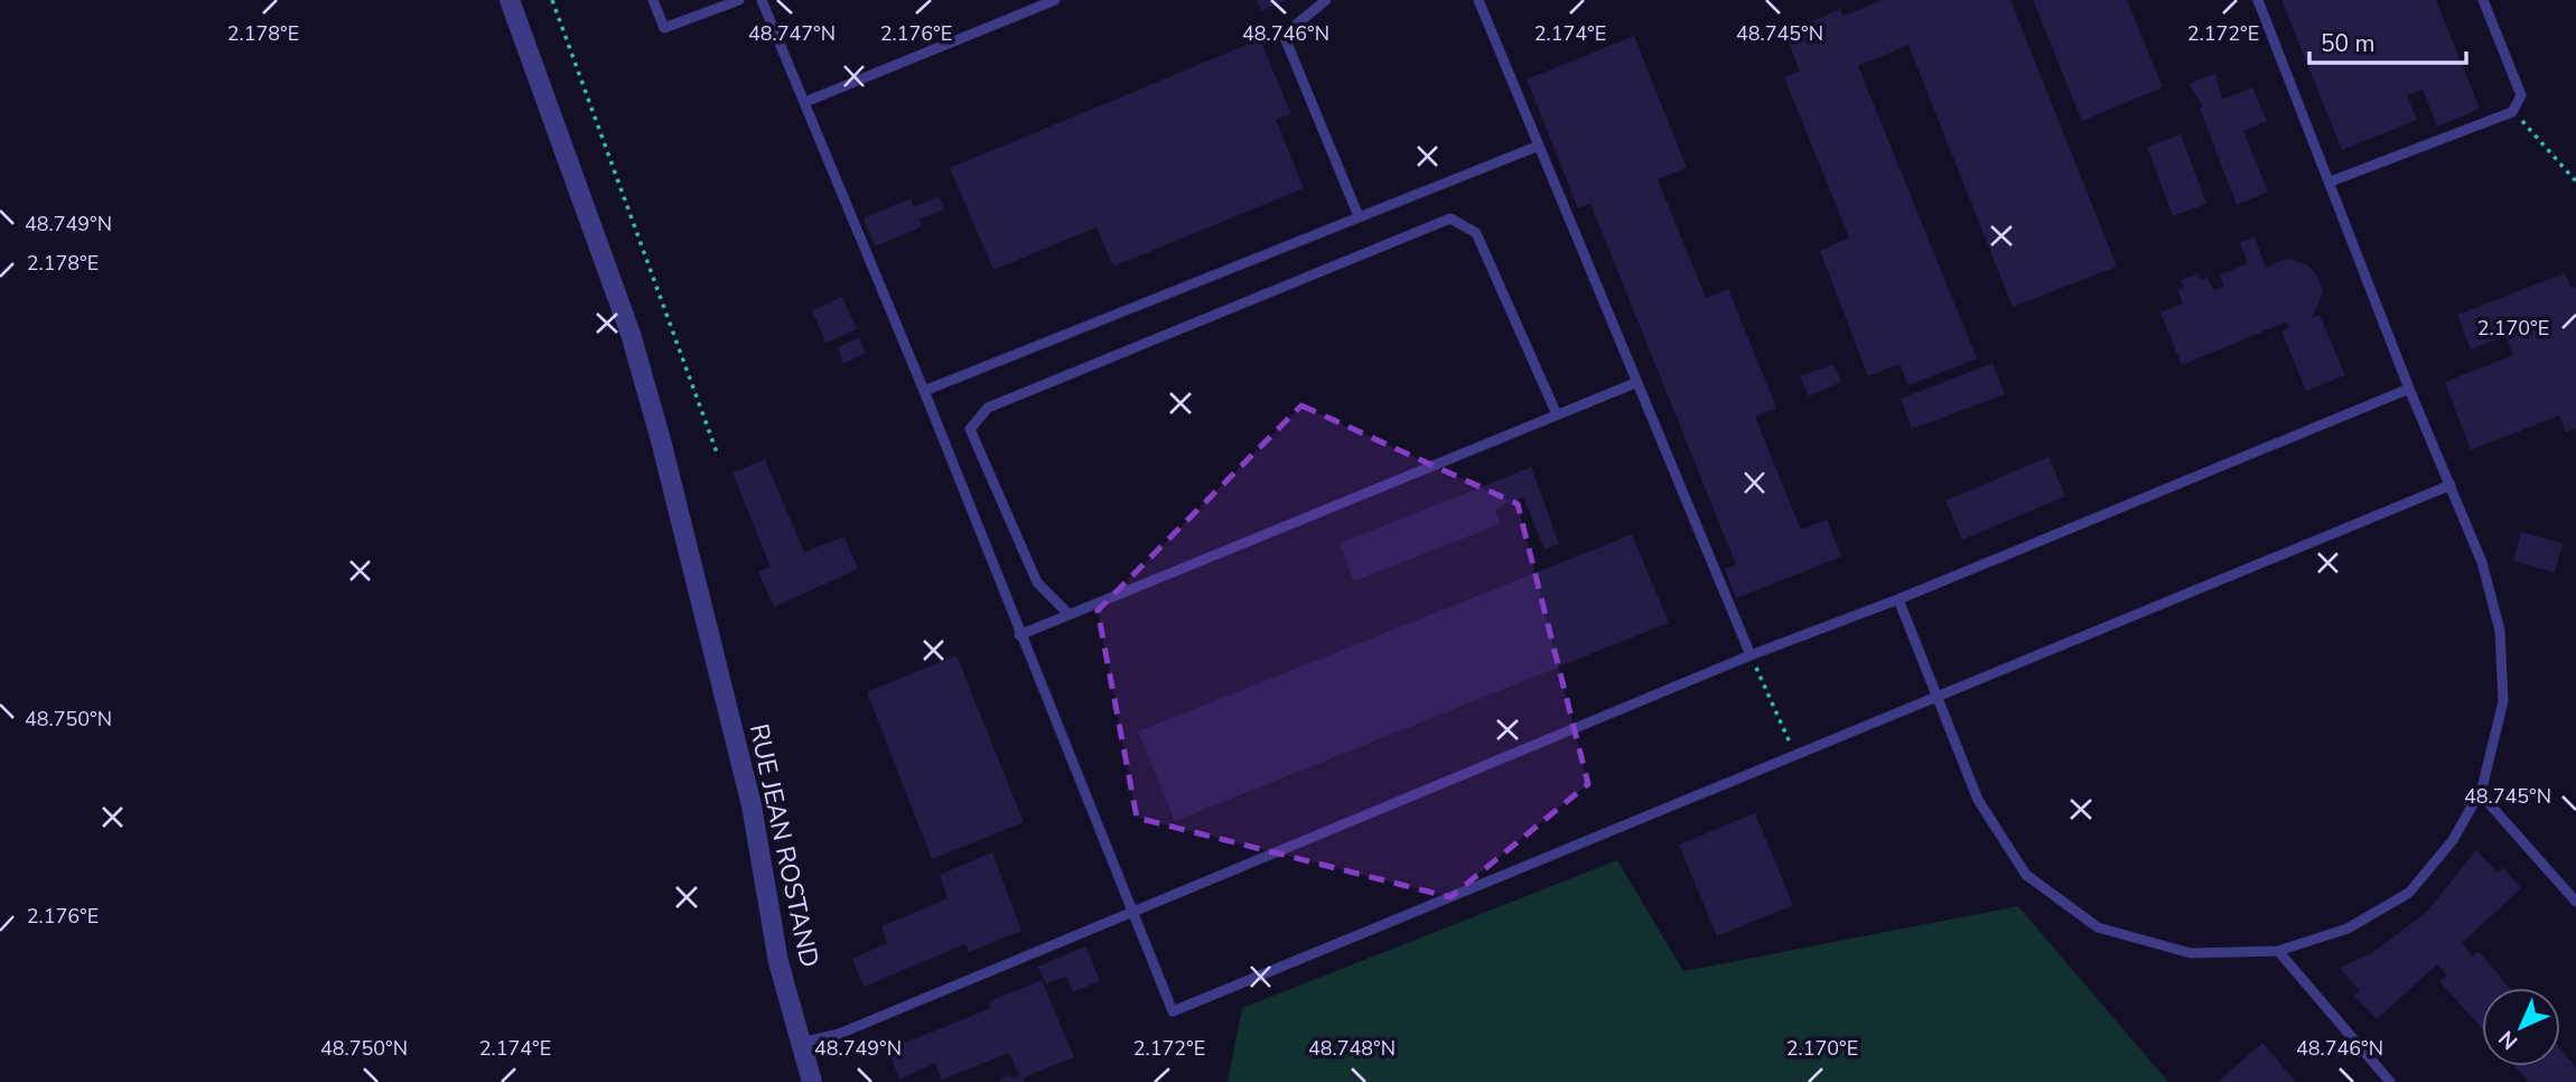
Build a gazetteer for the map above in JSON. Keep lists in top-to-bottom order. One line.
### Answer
{"streets":{"street":["RUE JEAN ROSTAND"]},"scale_bar":"50 m","north":"bottom left","coordinates":["2.178°E","48.747°N","2.176°E","48.746°N","2.174°E","48.745°N","2.172°E","48.749°N","2.170°E","48.750°N","48.748°N"]}
